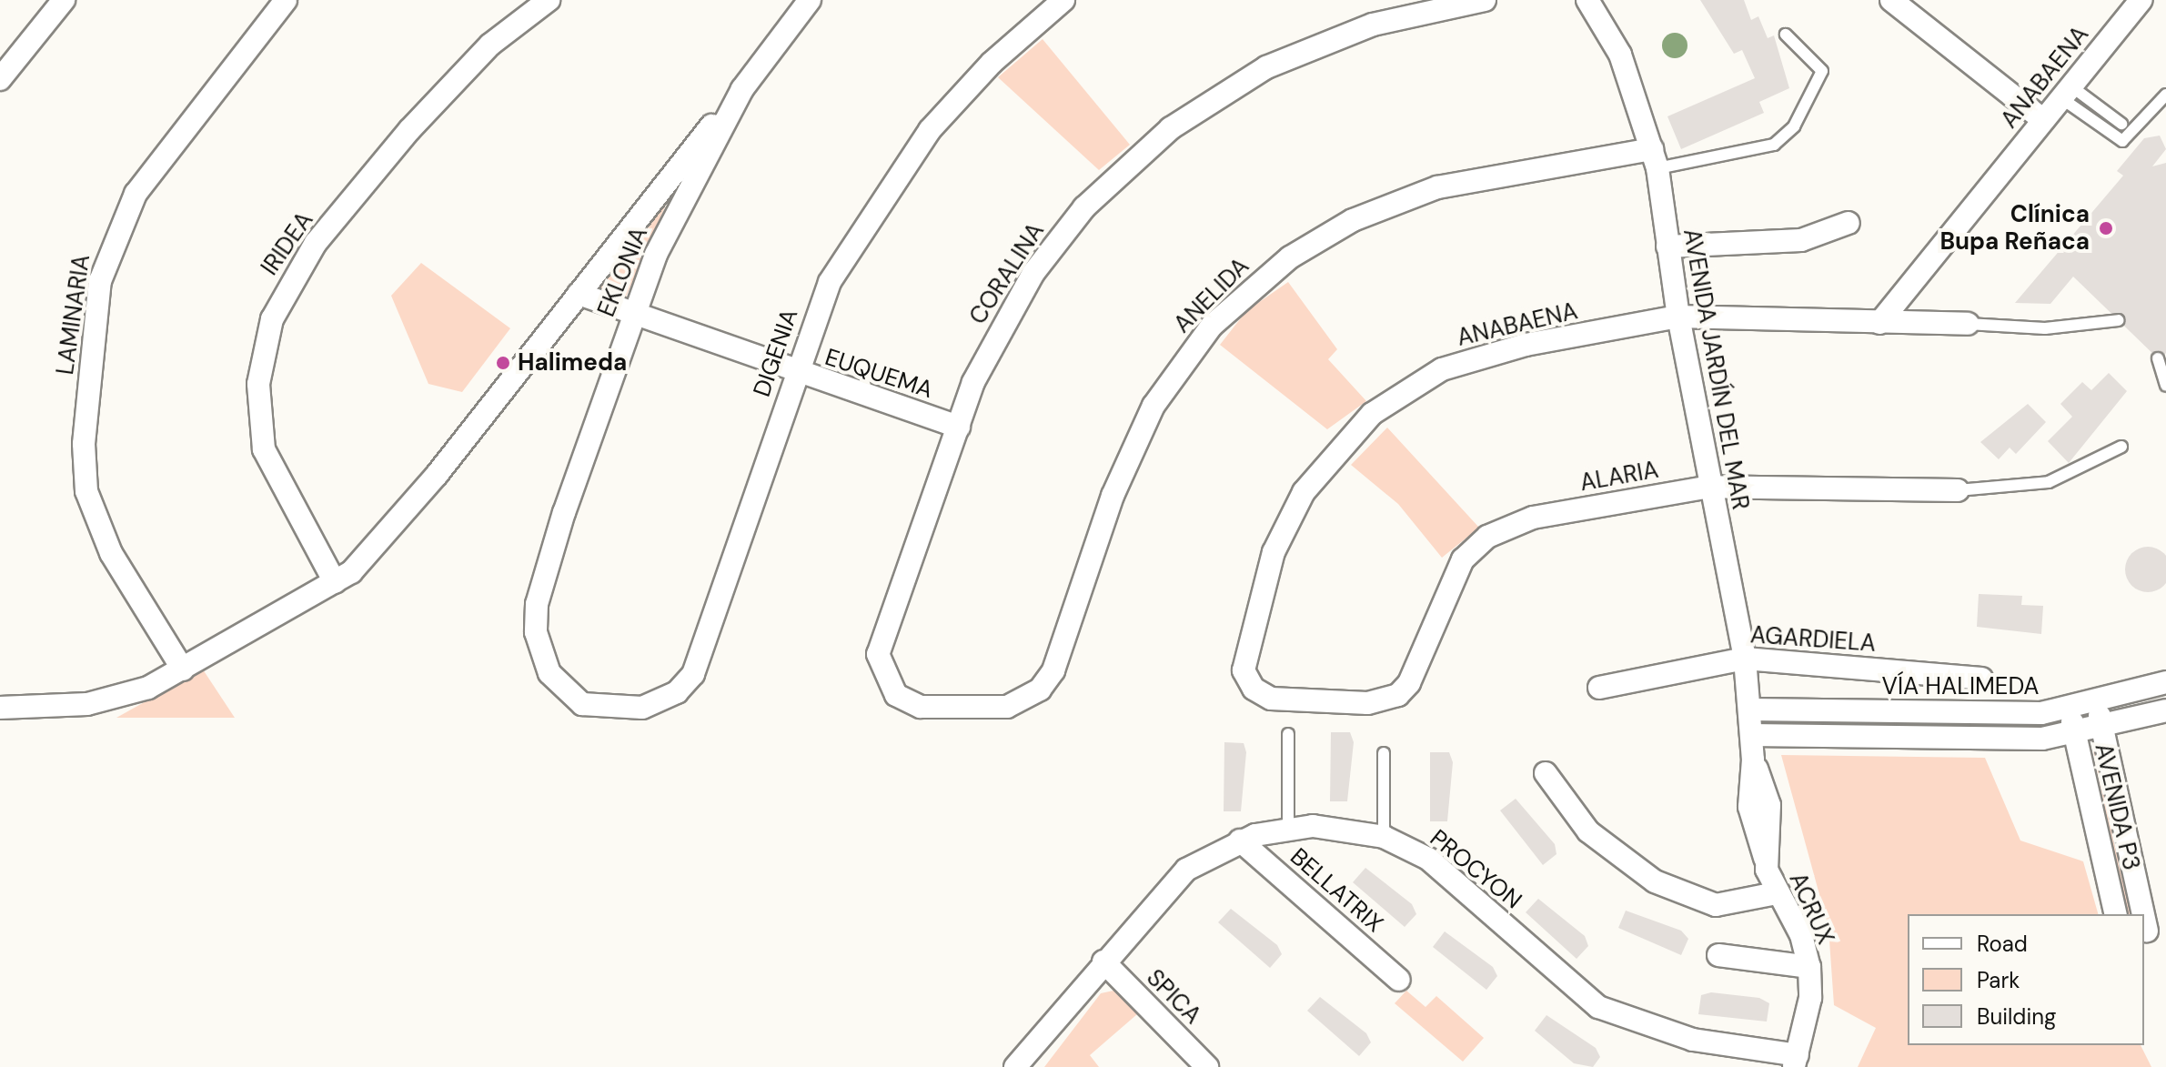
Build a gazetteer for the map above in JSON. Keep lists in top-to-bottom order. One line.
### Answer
{"streets":{"street":["ANABAENA","IRIDEA","EKLONIA","CORALINA","ANELIDA","LAMINARIA","DIGENIA","AVENIDA JARDÍN DEL MAR","EUQUEMA","ALARIA","AGARDIELA","VÍA HALIMEDA","AVENIDA P3","PROCYON","BELLATRIX","ACRUX","SPICA"]},"crossings":[["ANABAENA","AVENIDA JARDÍN DEL MAR"],["ANABAENA","ALARIA"],["EKLONIA","DIGENIA"],["EKLONIA","EUQUEMA"],["CORALINA","ANELIDA"],["CORALINA","EUQUEMA"],["ANELIDA","AVENIDA JARDÍN DEL MAR"],["DIGENIA","EUQUEMA"],["AVENIDA JARDÍN DEL MAR","ALARIA"],["AVENIDA JARDÍN DEL MAR","AGARDIELA"],["AVENIDA JARDÍN DEL MAR","VÍA HALIMEDA"],["AVENIDA JARDÍN DEL MAR","ACRUX"],["VÍA HALIMEDA","AVENIDA P3"],["PROCYON","BELLATRIX"],["PROCYON","ACRUX"],["PROCYON","SPICA"]],"places":["Clínica Bupa Reñaca","Halimeda"],"legend":["Road","Park","Building"]}
